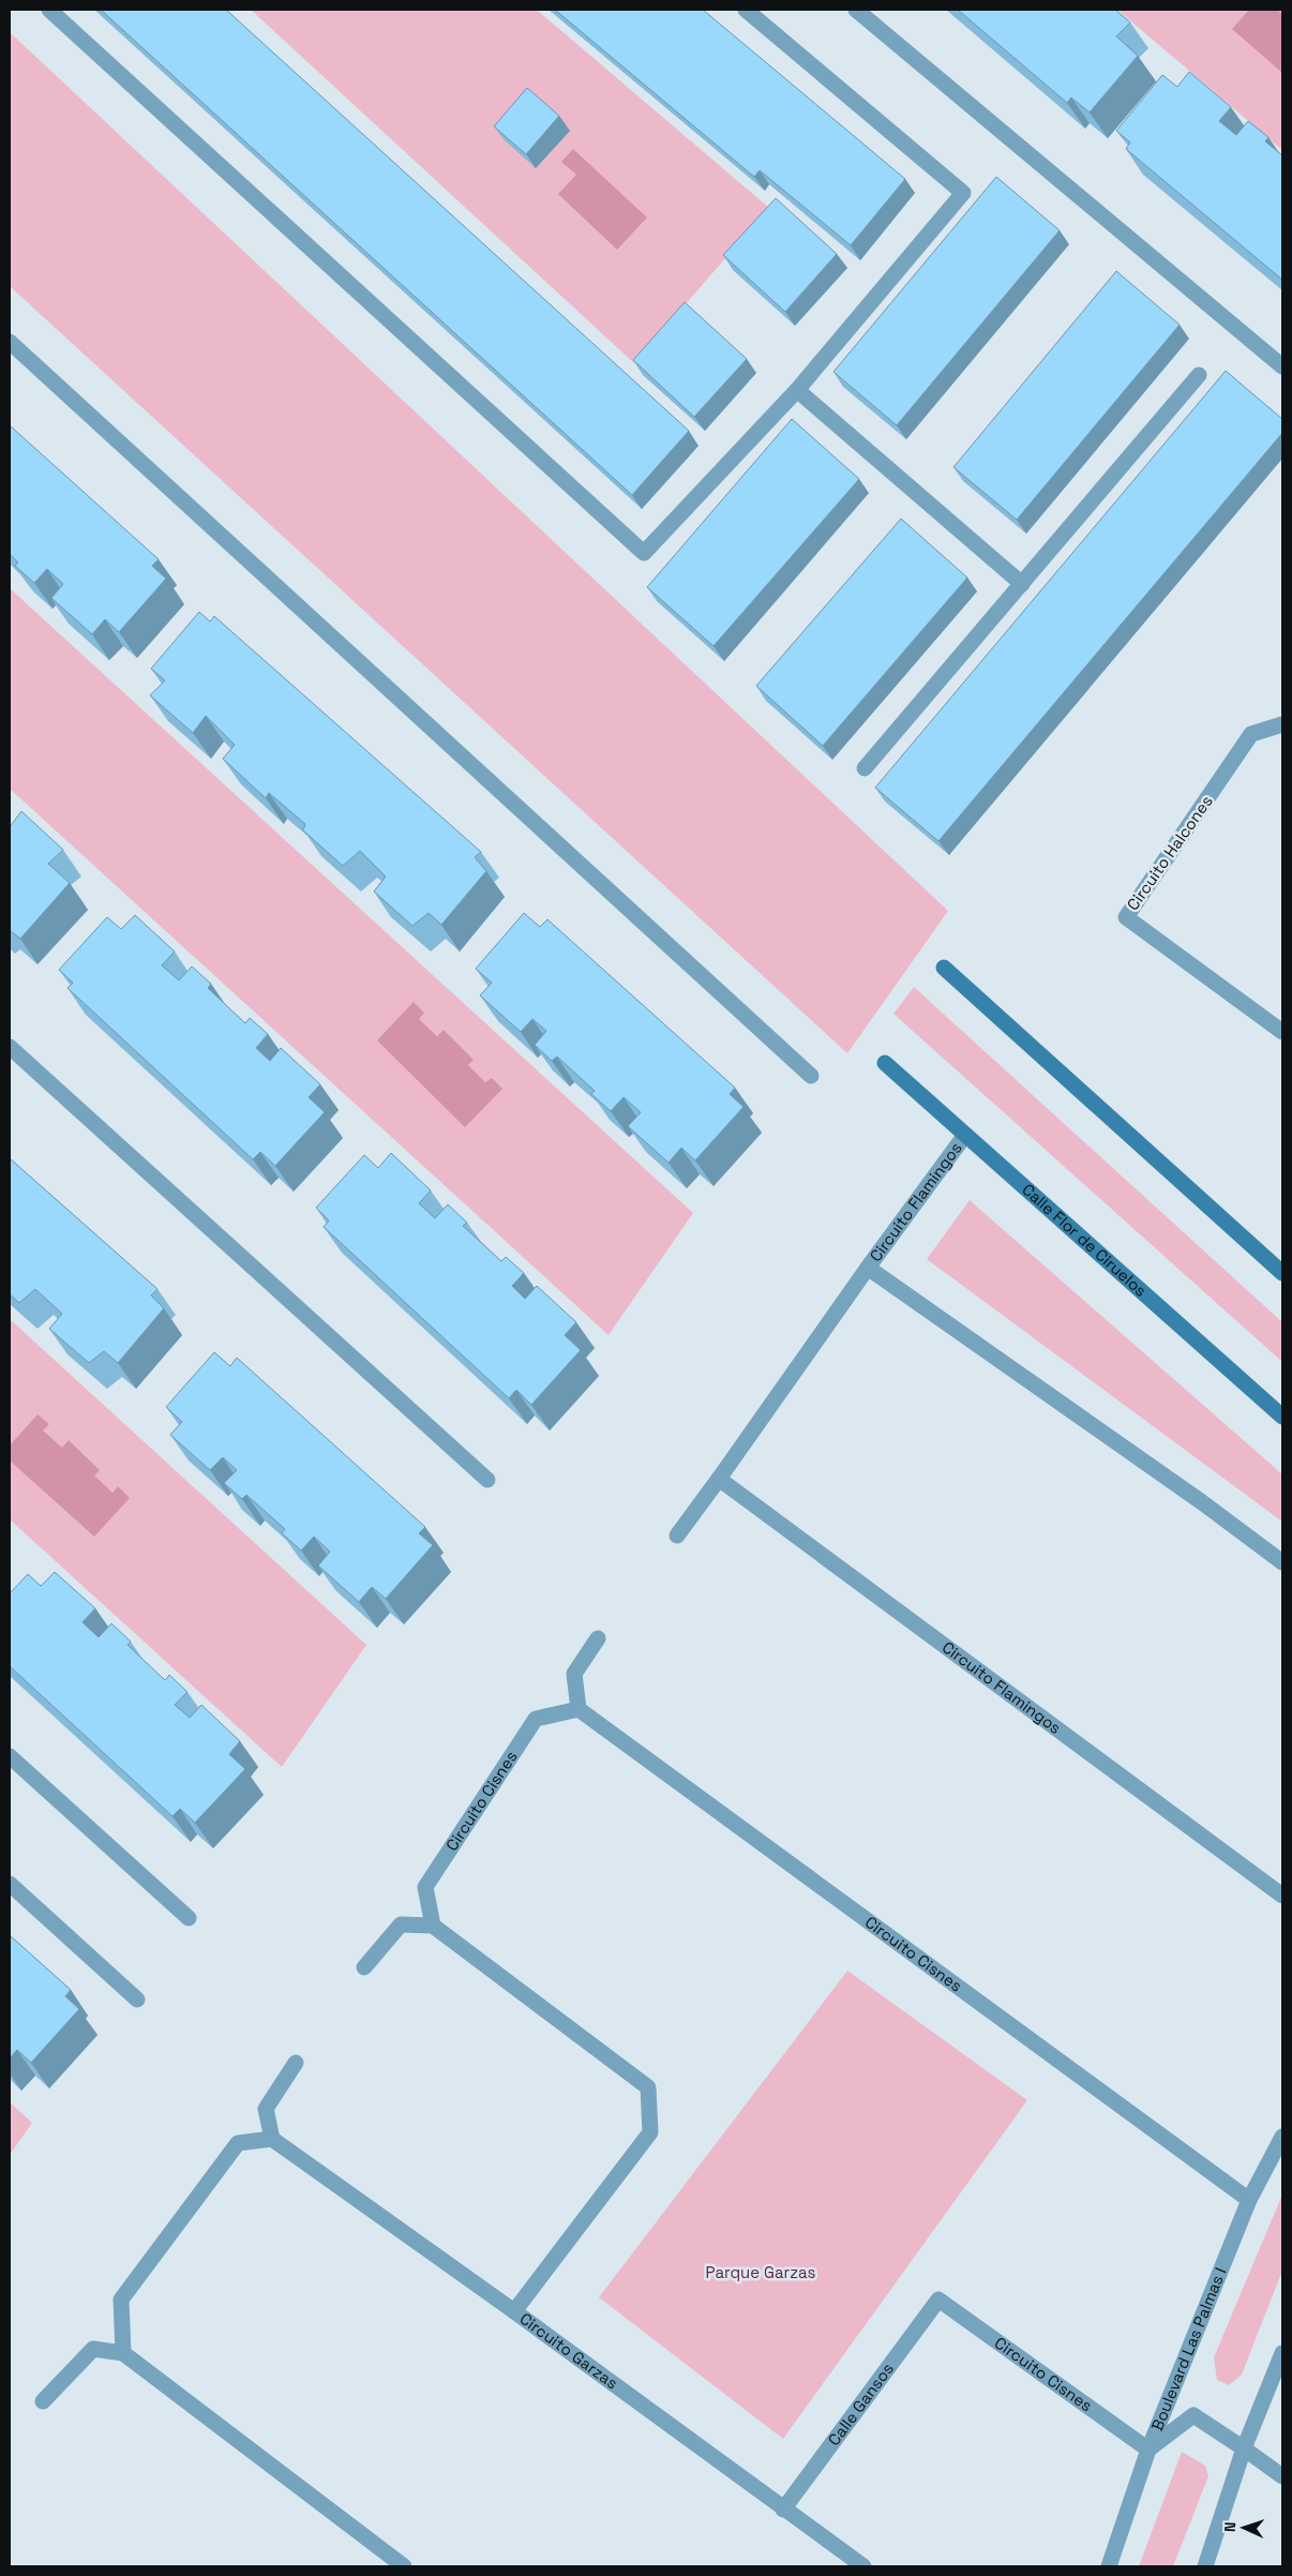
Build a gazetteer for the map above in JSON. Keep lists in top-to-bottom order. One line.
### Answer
{"streets":{"main road":["Calle Flor de Ciruelos"],"street":["Circuito Halcones","Circuito Flamingos","Circuito Cisnes","Boulevard Las Palmas I","Circuito Garzas","Calle Gansos"]},"crossings":[["Circuito Flamingos","Calle Flor de Ciruelos"],["Circuito Cisnes","Boulevard Las Palmas I"],["Circuito Cisnes","Calle Gansos"],["Circuito Garzas","Calle Gansos"]],"parks":["Parque Garzas"],"north":"left"}
